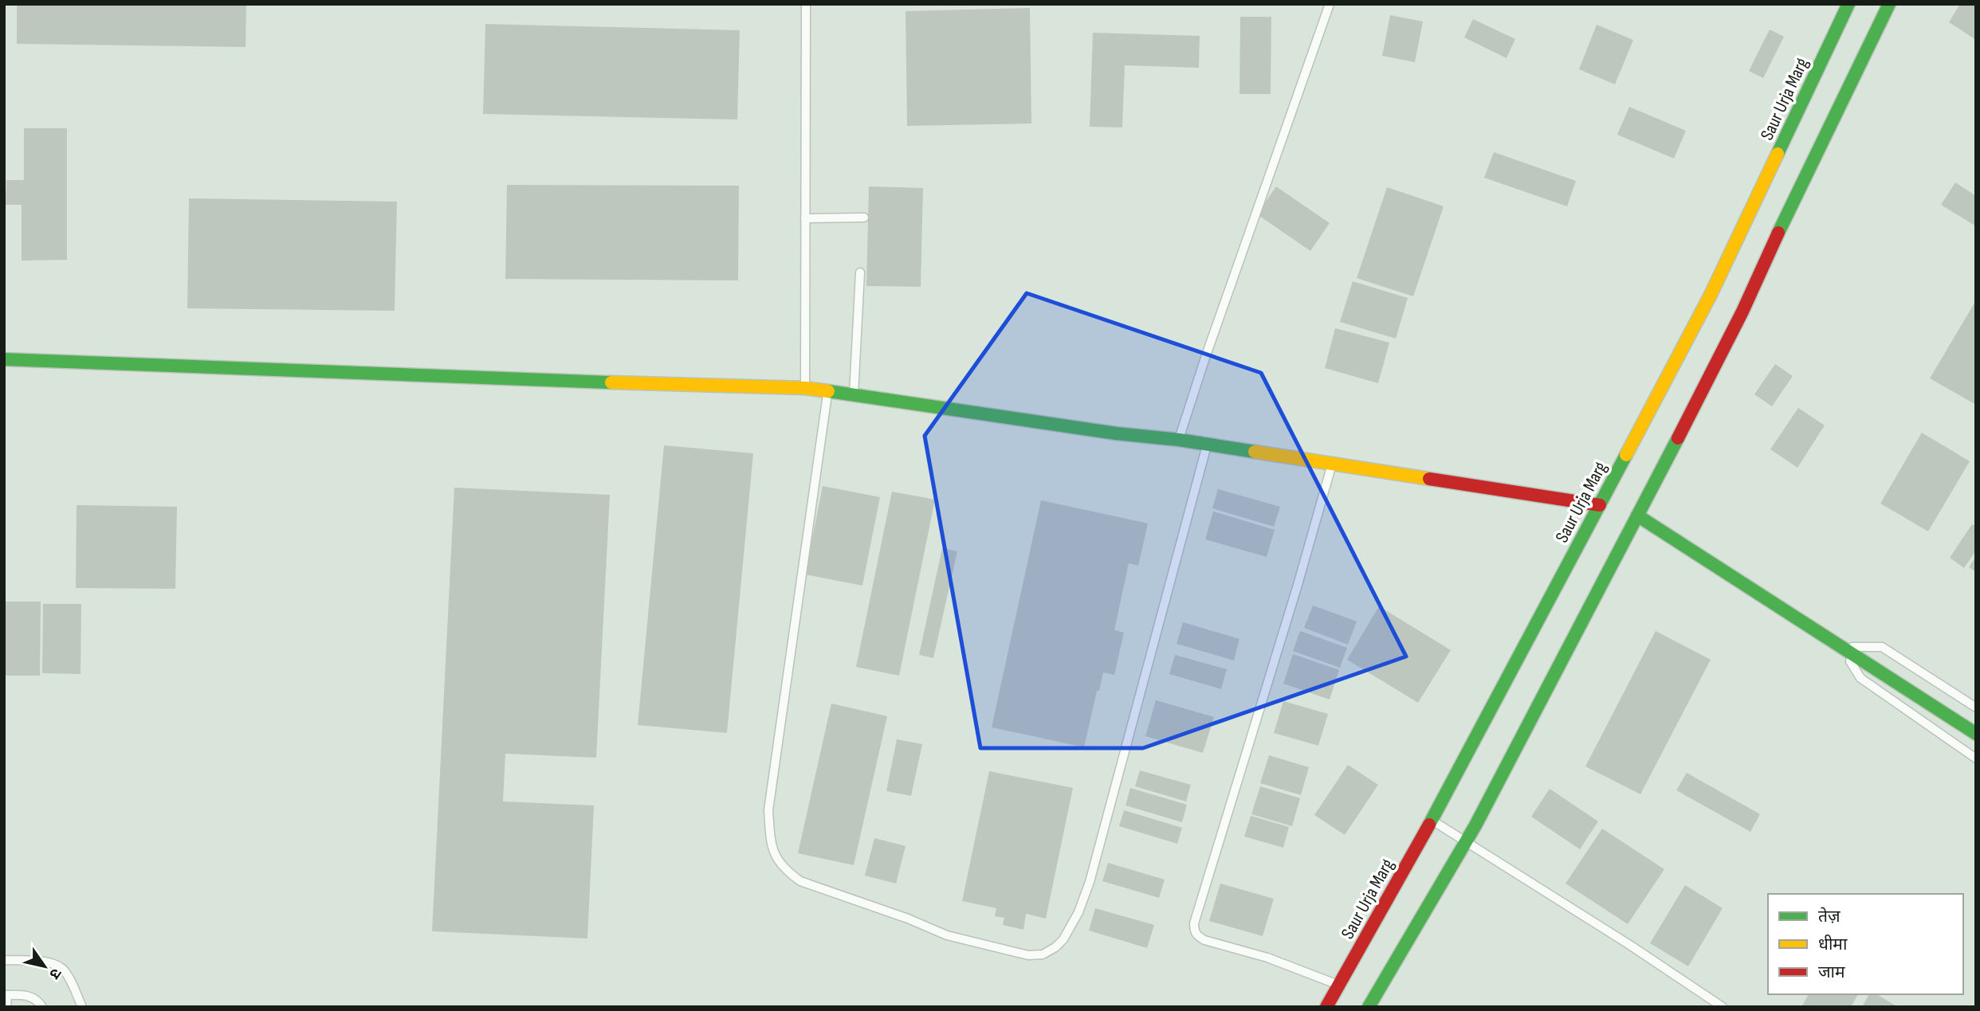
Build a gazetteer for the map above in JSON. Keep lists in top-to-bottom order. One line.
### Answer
{"streets":{"street":["Saur Urja Marg"]},"legend":["तेज़","धीमा","जाम"],"north":"bottom right"}
